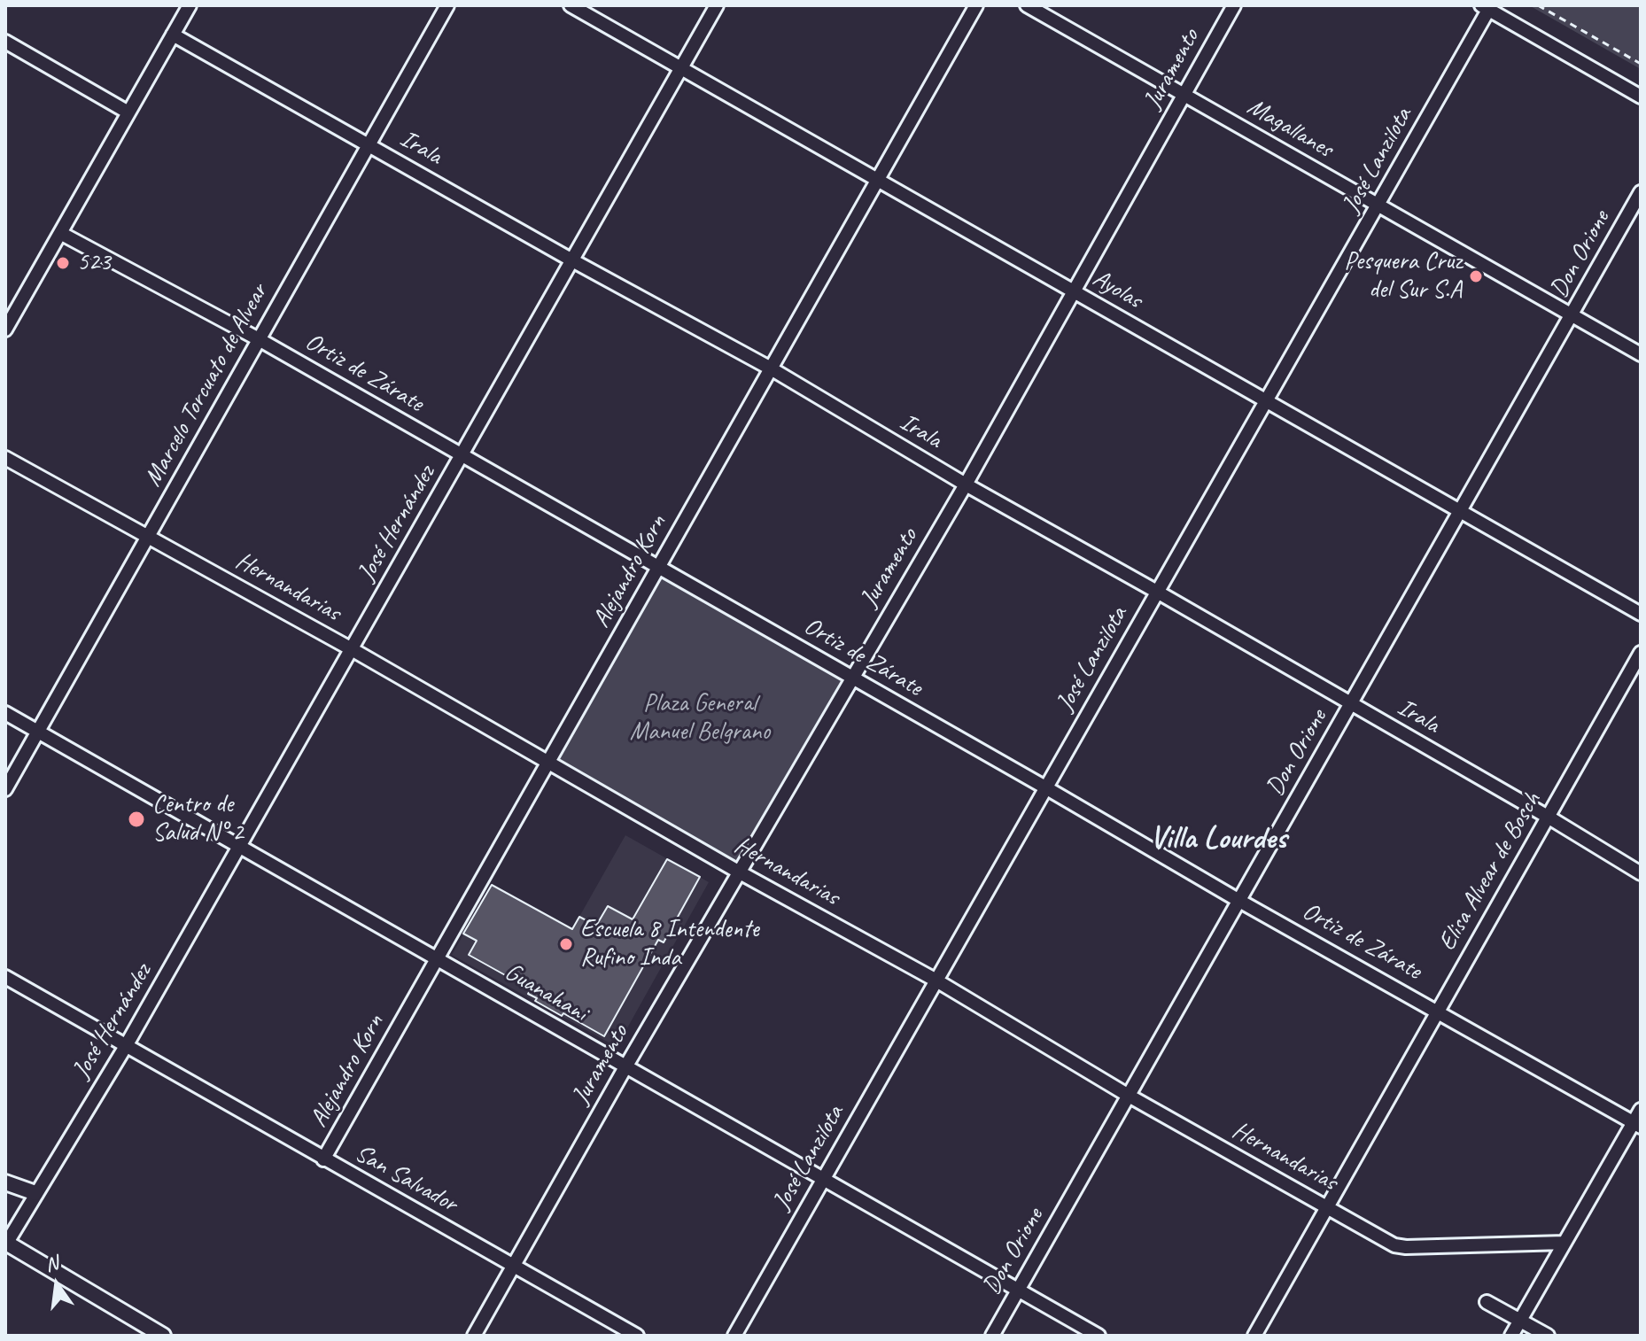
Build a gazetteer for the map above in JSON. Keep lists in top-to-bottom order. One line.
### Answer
{"streets":{"street":["Juramento","Magallanes","Irala","José Lanzilota","Don Orione","Ayolas","Ortiz de Zárate","Marcelo Torcuato de Alvear","José Hernández","Alejandro Korn","Hernandarias","Elisa Alvear de Bosch","Guanahani","San Salvador"]},"crossings":[["Juramento","Magallanes"],["Juramento","Irala"],["Juramento","Ayolas"],["Juramento","Ortiz de Zárate"],["Juramento","Hernandarias"],["Juramento","Guanahani"],["Juramento","San Salvador"],["Magallanes","José Lanzilota"],["Magallanes","Don Orione"],["Irala","José Lanzilota"],["Irala","Don Orione"],["Irala","Marcelo Torcuato de Alvear"],["Irala","José Hernández"],["Irala","Alejandro Korn"],["Irala","Elisa Alvear de Bosch"],["José Lanzilota","Ayolas"],["José Lanzilota","Ortiz de Zárate"],["José Lanzilota","Hernandarias"],["José Lanzilota","Guanahani"],["Don Orione","Ayolas"],["Don Orione","Ortiz de Zárate"],["Don Orione","Hernandarias"],["Don Orione","Guanahani"],["Ayolas","José Hernández"],["Ayolas","Alejandro Korn"],["Ortiz de Zárate","Marcelo Torcuato de Alvear"],["Ortiz de Zárate","José Hernández"],["Ortiz de Zárate","Alejandro Korn"],["Ortiz de Zárate","Elisa Alvear de Bosch"],["Marcelo Torcuato de Alvear","Hernandarias"],["Marcelo Torcuato de Alvear","Guanahani"],["José Hernández","Hernandarias"],["José Hernández","Guanahani"],["José Hernández","San Salvador"],["Alejandro Korn","Hernandarias"],["Alejandro Korn","Guanahani"],["Alejandro Korn","San Salvador"],["Hernandarias","Elisa Alvear de Bosch"]],"districts":["Villa Lourdes"],"parks":["Plaza General Manuel Belgrano"],"places":["523","Pesquera Cruz del Sur S.A","Centro de Salud N° 2","Escuela 8 Intendente Rufino Inda"],"north":"top"}
